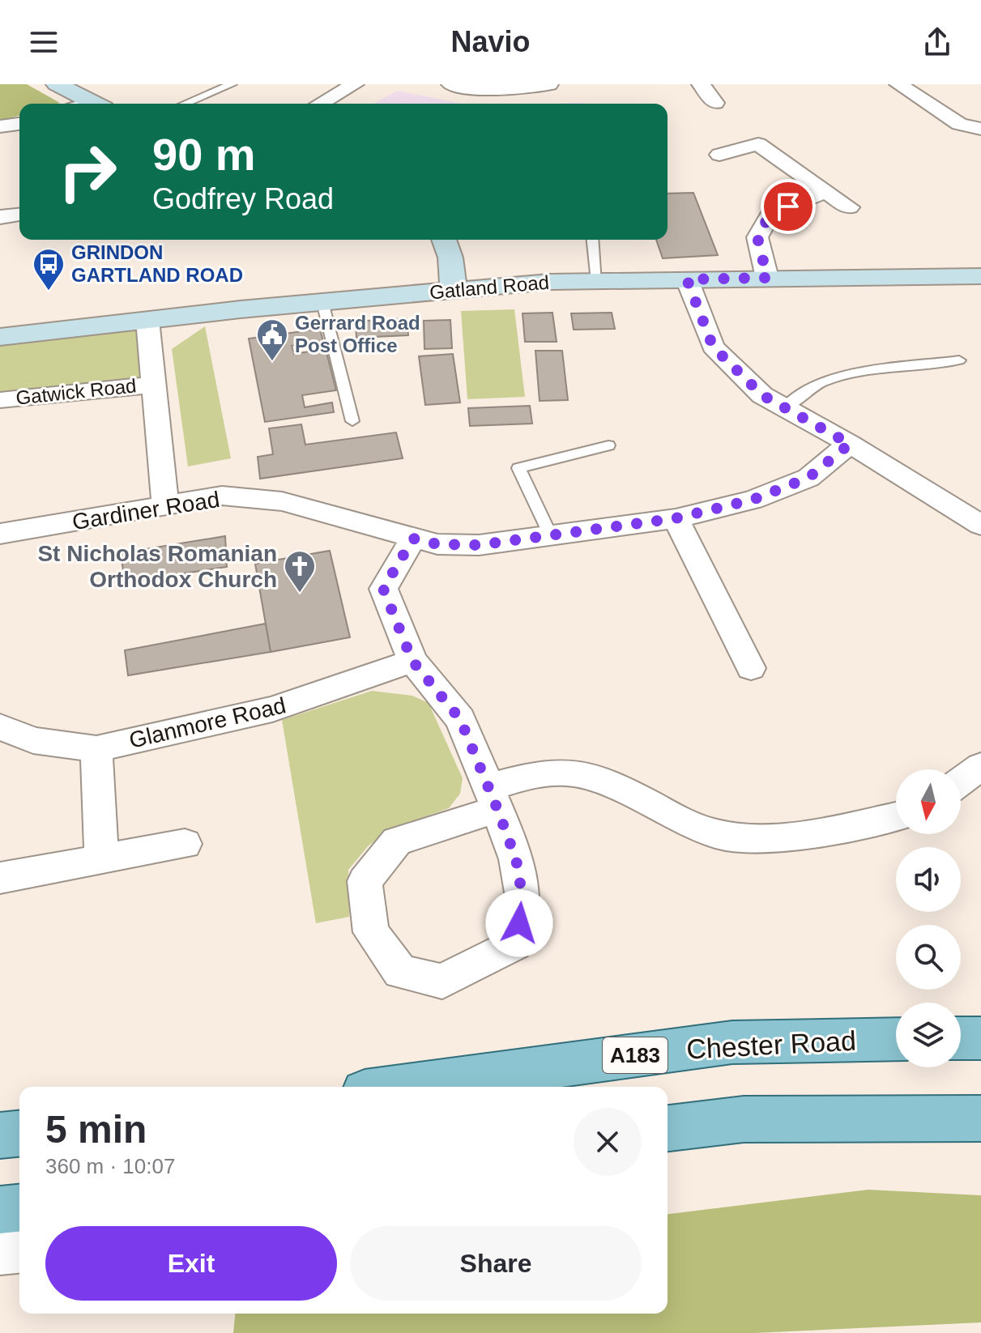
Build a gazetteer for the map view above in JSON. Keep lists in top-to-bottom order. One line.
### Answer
{"streets":{"main road":["Chester Road","A183"],"street":["Gatland Road","Gatwick Road","Gardiner Road","Glanmore Road"]},"places":{"bus stop":["GRINDON GARTLAND ROAD"],"public building":["Gerrard Road Post Office"],"church":["St Nicholas Romanian Orthodox Church"]},"north":"bottom","page":{"header":"Navio","turn":["90 m","Godfrey Road"],"heading":["5 min","360 m · 10:07"],"buttons":["Exit","Share"]}}
